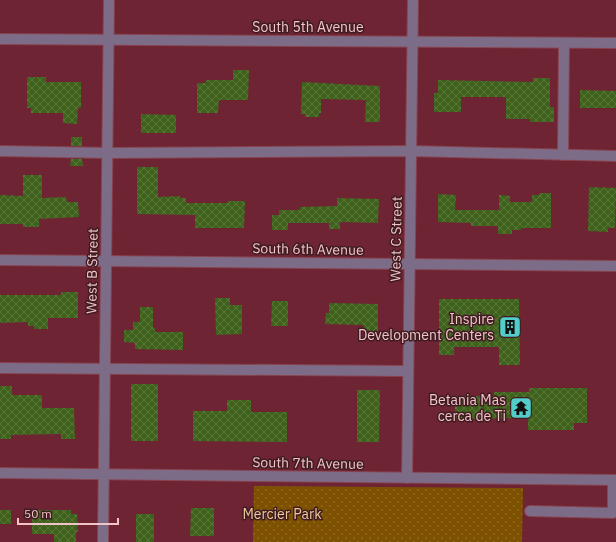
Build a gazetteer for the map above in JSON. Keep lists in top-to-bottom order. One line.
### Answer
{"streets":{"street":["South 5th Avenue","West C Street","South 6th Avenue","West B Street","South 7th Avenue"]},"crossings":[["South 5th Avenue","West C Street"],["South 5th Avenue","West B Street"],["West C Street","South 6th Avenue"],["West C Street","South 7th Avenue"],["South 6th Avenue","West B Street"],["West B Street","South 7th Avenue"]],"parks":["Mercier Park"],"places":{"building":["Inspire Development Centers"],"temple":["Betania Mas cerca de Ti"]},"scale_bar":"50 m"}
